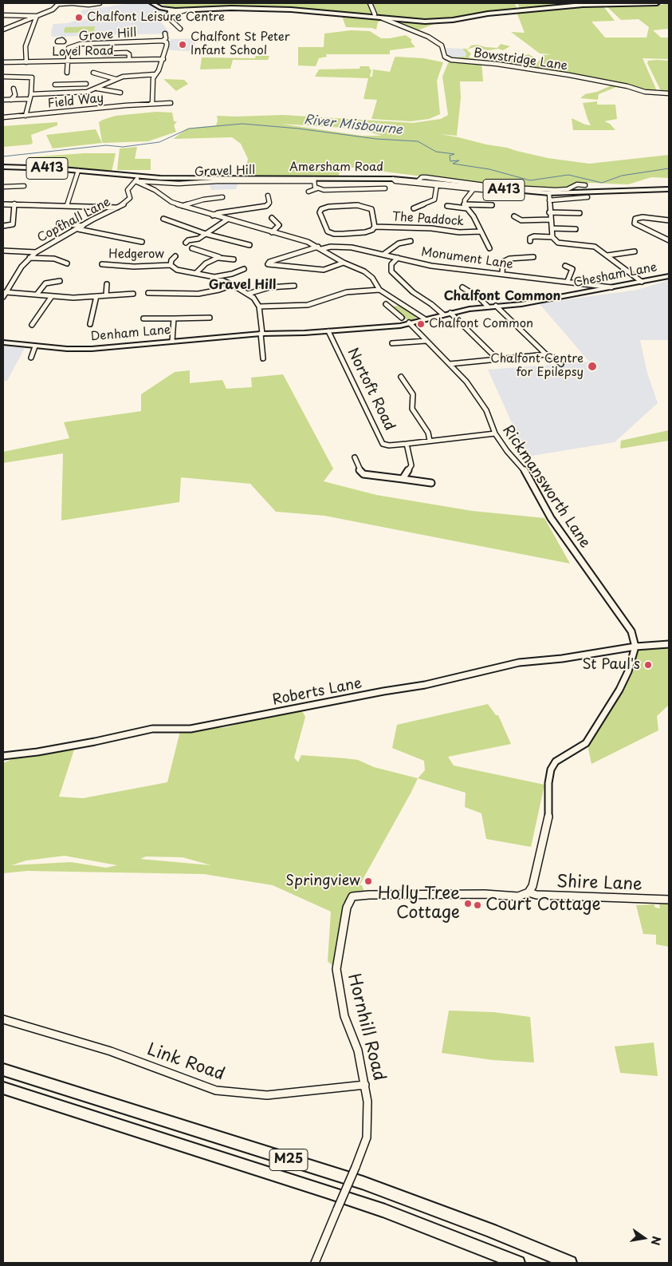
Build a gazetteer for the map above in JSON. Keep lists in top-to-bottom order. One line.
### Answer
{"streets":{"highway":["Amersham Road","A413","M25"],"street":["Grove Hill","Lovel Road","Bowstridge Lane","Field Way","The Paddock","Copthall Lane","Hedgerow","Monument Lane","Chesham Lane","Denham Lane","Nortoft Road","Rickmansworth Lane","Roberts Lane","Shire Lane","Hornhill Road","Link Road"]},"crossings":[["Grove Hill","Lovel Road"],["Amersham Road","Copthall Lane"],["Monument Lane","Chesham Lane"],["Denham Lane","Nortoft Road"],["Denham Lane","Rickmansworth Lane"],["Nortoft Road","Rickmansworth Lane"],["Rickmansworth Lane","Roberts Lane"],["Shire Lane","Hornhill Road"],["Hornhill Road","Link Road"]],"districts":["Gravel Hill","Chalfont Common"],"water":["River Misbourne"],"places":["Chalfont Leisure Centre","Chalfont St Peter Infant School","Chalfont Common","Chalfont Centre for Epilepsy","St Paul's","Springview","Holly Tree Cottage","Court Cottage"],"north":"right"}
